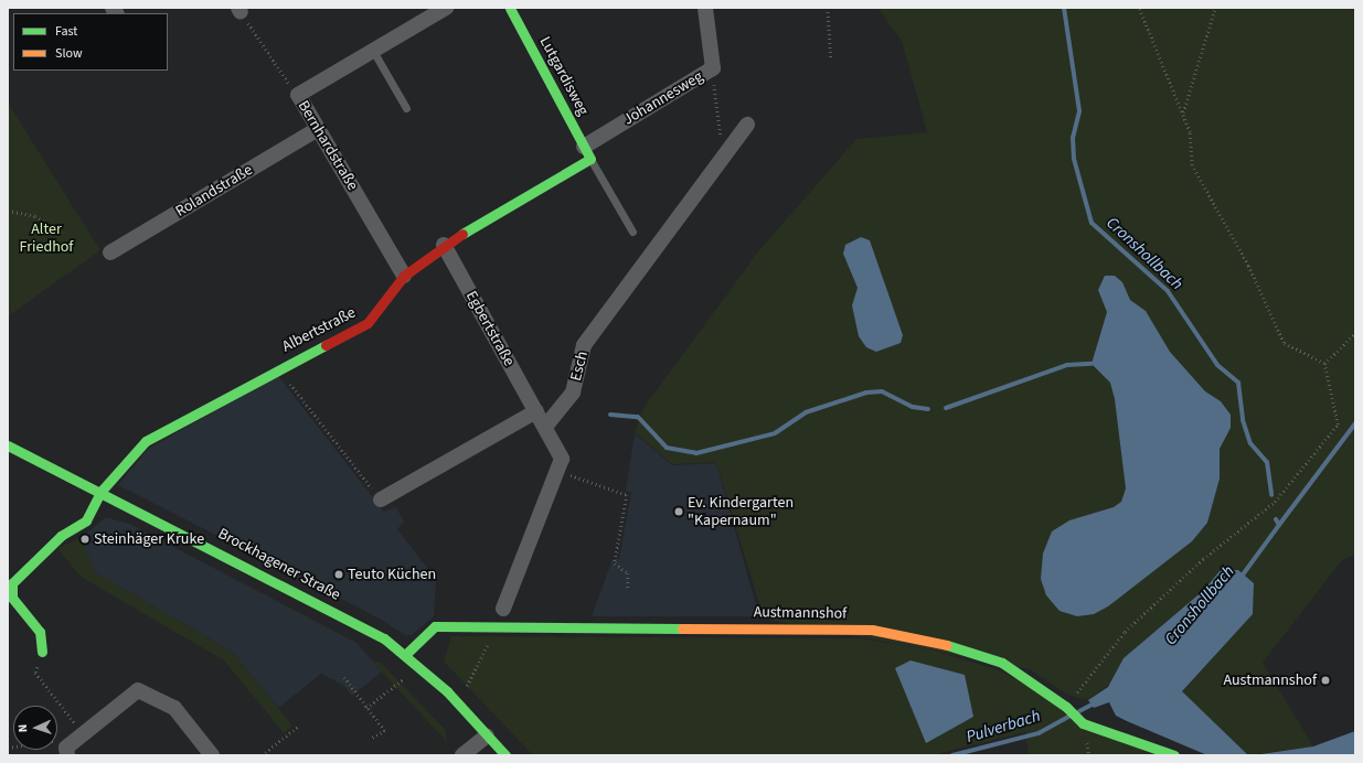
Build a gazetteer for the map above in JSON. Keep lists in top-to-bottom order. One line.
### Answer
{"streets":{"street":["Lutgardisweg","Johannesweg","Bernhardstraße","Rolandstraße","Egbertstraße","Albertstraße","Esch","Brockhagener Straße","Austmannshof"]},"crossings":[["Lutgardisweg","Johannesweg"],["Lutgardisweg","Albertstraße"],["Johannesweg","Albertstraße"],["Bernhardstraße","Rolandstraße"],["Bernhardstraße","Albertstraße"],["Egbertstraße","Albertstraße"],["Egbertstraße","Esch"],["Albertstraße","Brockhagener Straße"],["Brockhagener Straße","Austmannshof"]],"water":["Cronshollbach","Pulverbach"],"parks":["Alter Friedhof"],"places":["Ev. Kindergarten \"Kapernaum\"","Steinhäger Kruke","Teuto Küchen","Austmannshof"],"legend":["Fast","Slow"],"north":"left"}
